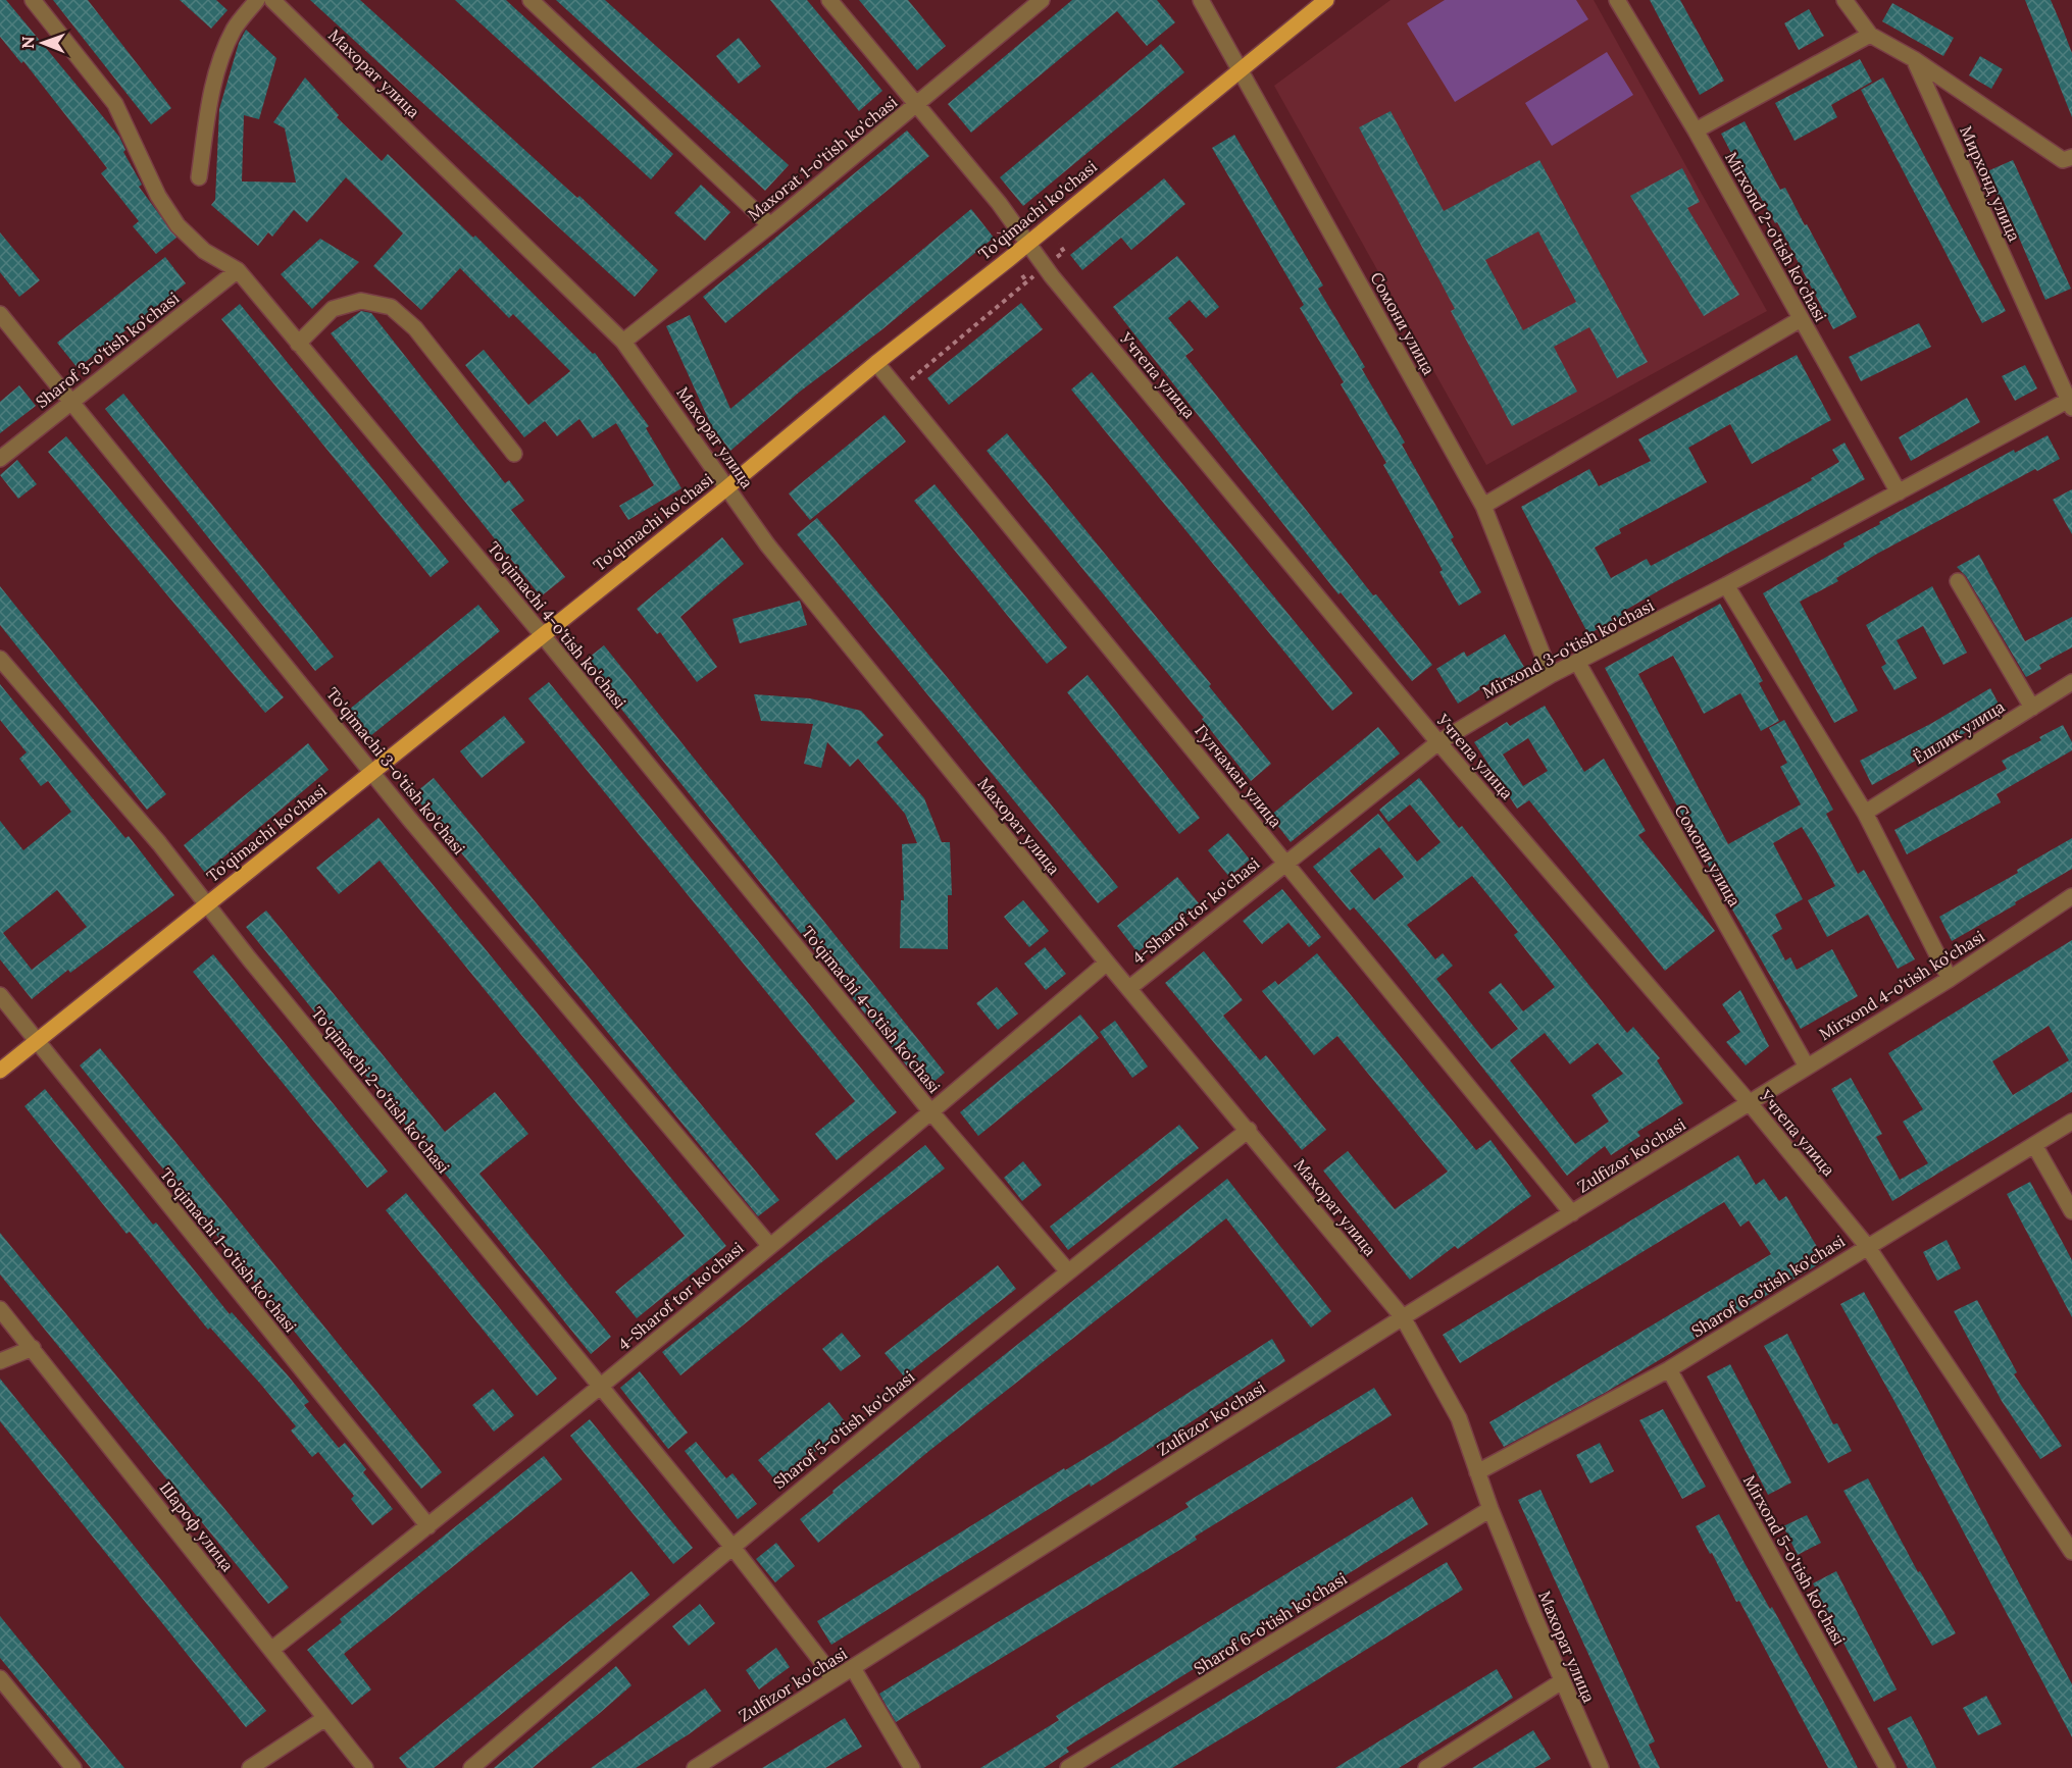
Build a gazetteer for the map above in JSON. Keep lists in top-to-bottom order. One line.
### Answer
{"streets":{"main road":["To'qimachi ko'chasi"],"street":["Махорат улица","Maxorat 1-o'tish ko'chasi","Мирхонд улица","Mirxond 2-o'tish ko'chasi","Сомони улица","Sharof 3-o'tish ko'chasi","Учтепа улица","To'qimachi 4-o'tish ko'chasi","Mirxond 3-o'tish ko'chasi","Ёшлик улица","To'qimachi 3-o'tish ko'chasi","Гулчаман улица","4-Sharof tor ko'chasi","Mirxond 4-o'tish ko'chasi","To'qimachi 2-o'tish ko'chasi","Zulfizor ko'chasi","To'qimachi 1-o'tish ko'chasi","Sharof 6-o'tish ko'chasi","Sharof 5-o'tish ko'chasi","Шароф улица","Mirxond 5-o'tish ko'chasi"]},"crossings":[["Махорат улица","Maxorat 1-o'tish ko'chasi"],["Махорат улица","To'qimachi ko'chasi"],["Махорат улица","4-Sharof tor ko'chasi"],["Махорат улица","Zulfizor ko'chasi"],["Махорат улица","Sharof 6-o'tish ko'chasi"],["Махорат улица","Sharof 5-o'tish ko'chasi"],["Maxorat 1-o'tish ko'chasi","Учтепа улица"],["Мирхонд улица","Mirxond 3-o'tish ko'chasi"],["To'qimachi ko'chasi","Сомони улица"],["To'qimachi ko'chasi","Учтепа улица"],["To'qimachi ko'chasi","To'qimachi 4-o'tish ko'chasi"],["To'qimachi ko'chasi","To'qimachi 3-o'tish ko'chasi"],["To'qimachi ko'chasi","Гулчаман улица"],["To'qimachi ko'chasi","To'qimachi 2-o'tish ko'chasi"],["To'qimachi ko'chasi","To'qimachi 1-o'tish ko'chasi"],["Mirxond 2-o'tish ko'chasi","Mirxond 3-o'tish ko'chasi"],["Сомони улица","Mirxond 3-o'tish ko'chasi"],["Сомони улица","Mirxond 4-o'tish ko'chasi"],["Sharof 3-o'tish ko'chasi","To'qimachi 4-o'tish ko'chasi"],["Sharof 3-o'tish ko'chasi","To'qimachi 3-o'tish ko'chasi"],["Учтепа улица","Mirxond 3-o'tish ko'chasi"],["Учтепа улица","Mirxond 4-o'tish ko'chasi"],["Учтепа улица","Zulfizor ko'chasi"],["Учтепа улица","Sharof 6-o'tish ko'chasi"],["To'qimachi 4-o'tish ko'chasi","4-Sharof tor ko'chasi"],["To'qimachi 4-o'tish ko'chasi","Sharof 5-o'tish ko'chasi"],["Mirxond 3-o'tish ko'chasi","Гулчаман улица"],["Mirxond 3-o'tish ko'chasi","4-Sharof tor ko'chasi"],["To'qimachi 3-o'tish ko'chasi","4-Sharof tor ko'chasi"],["Гулчаман улица","4-Sharof tor ko'chasi"],["Гулчаман улица","Zulfizor ko'chasi"],["4-Sharof tor ko'chasi","To'qimachi 2-o'tish ko'chasi"],["4-Sharof tor ko'chasi","To'qimachi 1-o'tish ko'chasi"],["4-Sharof tor ko'chasi","Шароф улица"],["Mirxond 4-o'tish ko'chasi","Zulfizor ko'chasi"],["To'qimachi 2-o'tish ko'chasi","Zulfizor ko'chasi"],["To'qimachi 2-o'tish ko'chasi","Sharof 5-o'tish ko'chasi"],["Sharof 6-o'tish ko'chasi","Mirxond 5-o'tish ko'chasi"]],"north":"left"}
